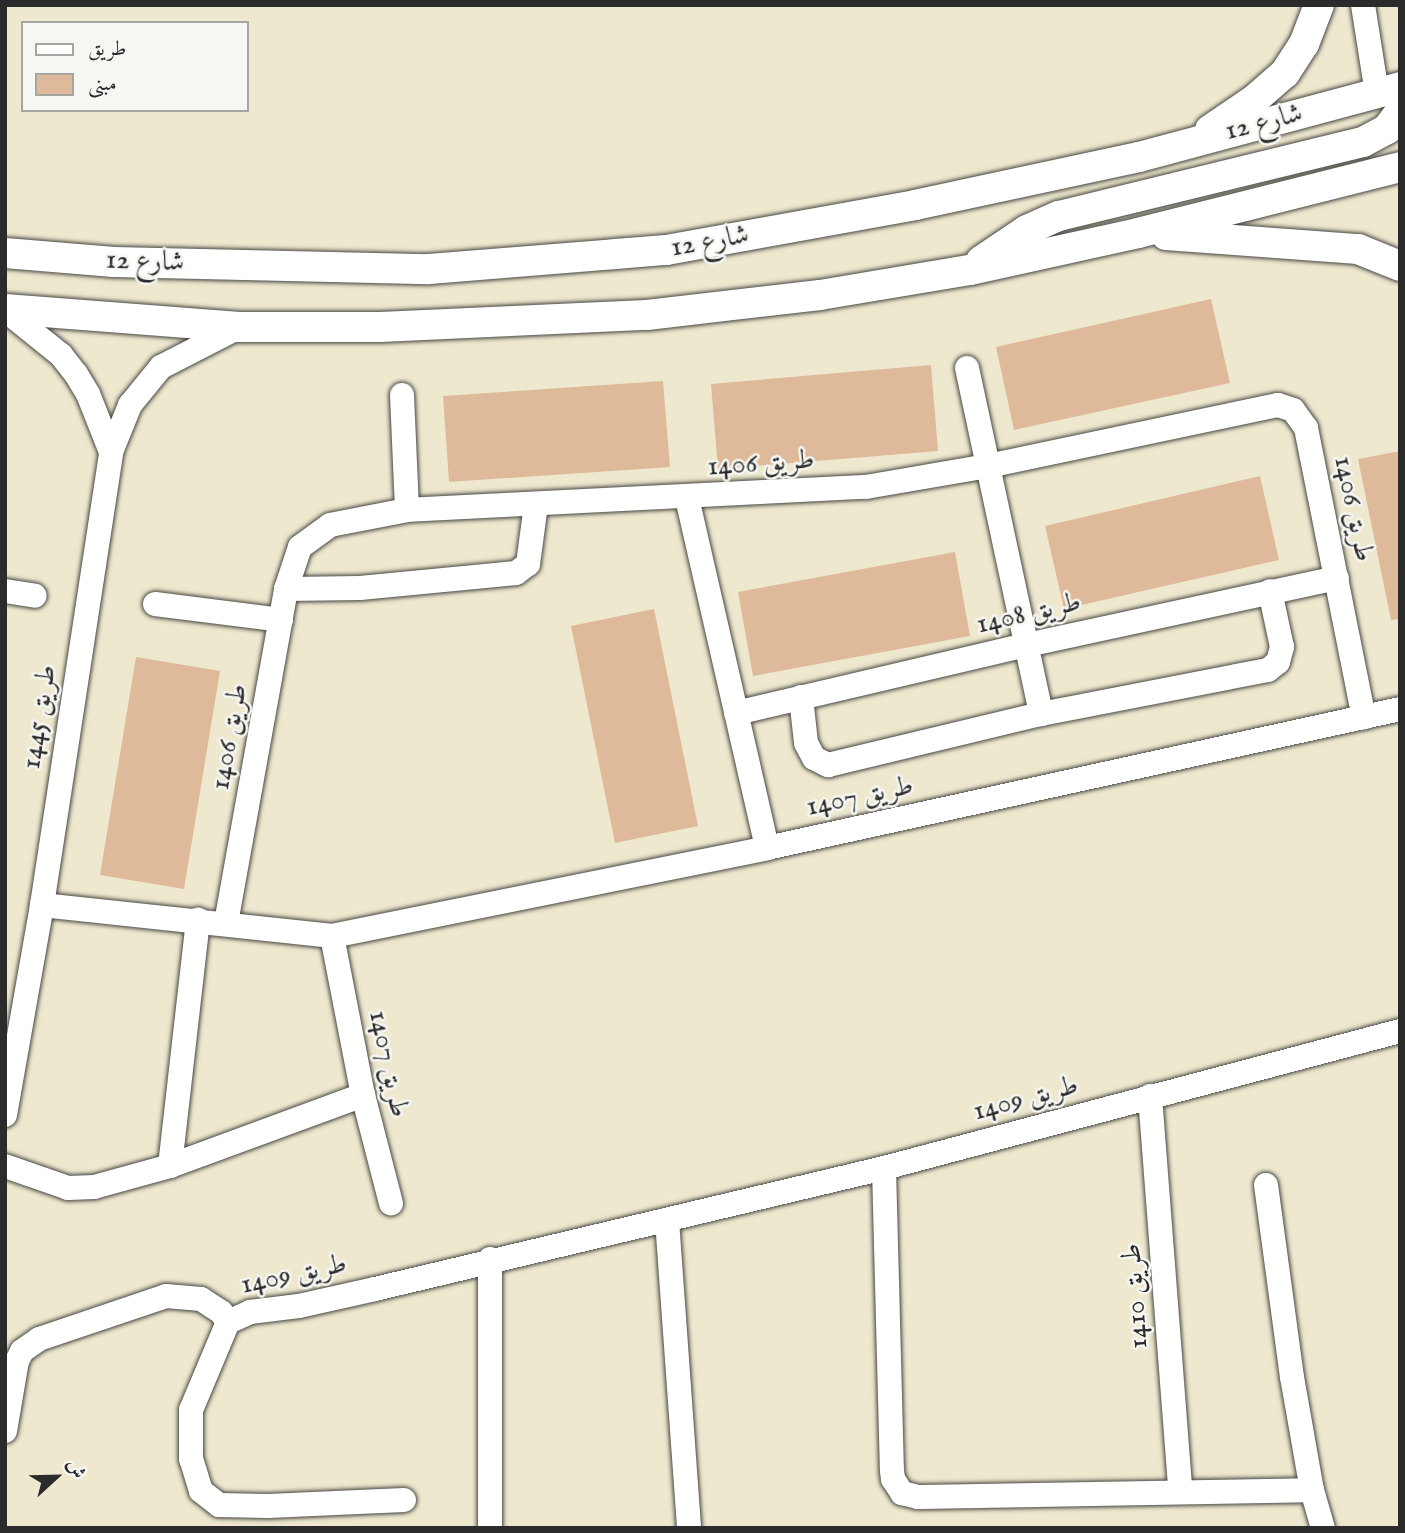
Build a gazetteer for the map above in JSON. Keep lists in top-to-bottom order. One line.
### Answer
{"streets":{"street":["شارع 12","طريق 1406","طريق 1408","طريق 1445","طريق 1407","طريق 1409","طريق 1410"]},"crossings":[["شارع 12","طريق 1445"],["طريق 1406","طريق 1408"],["طريق 1406","طريق 1407"],["طريق 1445","طريق 1407"],["طريق 1409","طريق 1410"]],"legend":["طريق","مبنى"],"north":"right"}
